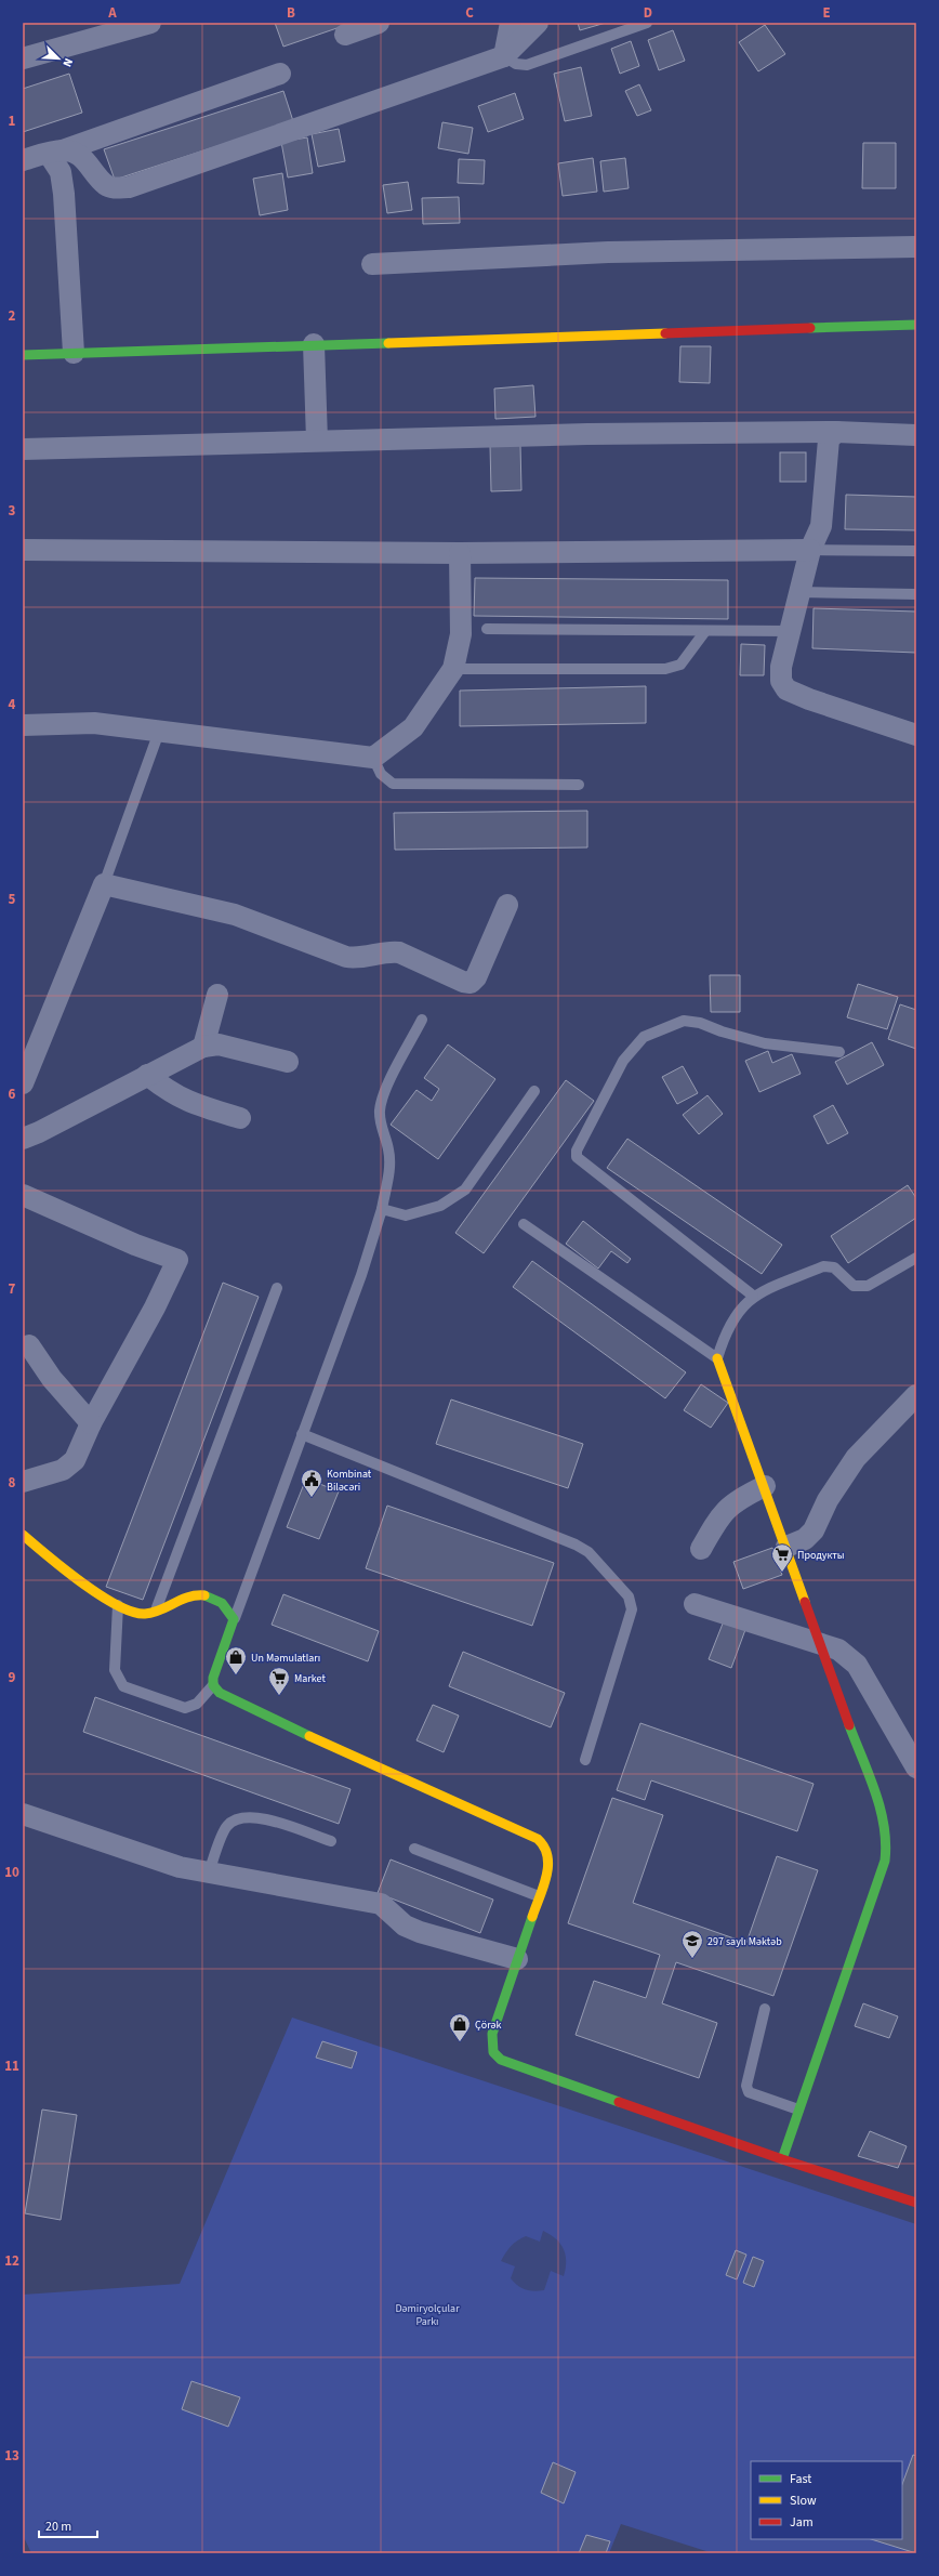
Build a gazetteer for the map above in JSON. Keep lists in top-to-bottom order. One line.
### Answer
{"parks":["Dəmiryolçular Parkı"],"places":{"public building":["Kombinat Biləcəri"],"supermarket":["Продукты","Market"],"shop":["Un Məmulatları","Çörək"],"school or university":["297 saylı Məktəb"]},"legend":["Fast","Slow","Jam"],"scale_bar":"20 m","north":"bottom right","grid":{"columns":["A","B","C","D","E"],"rows":["1","2","3","4","5","6","7","8","9","10","11","12","13"]}}
